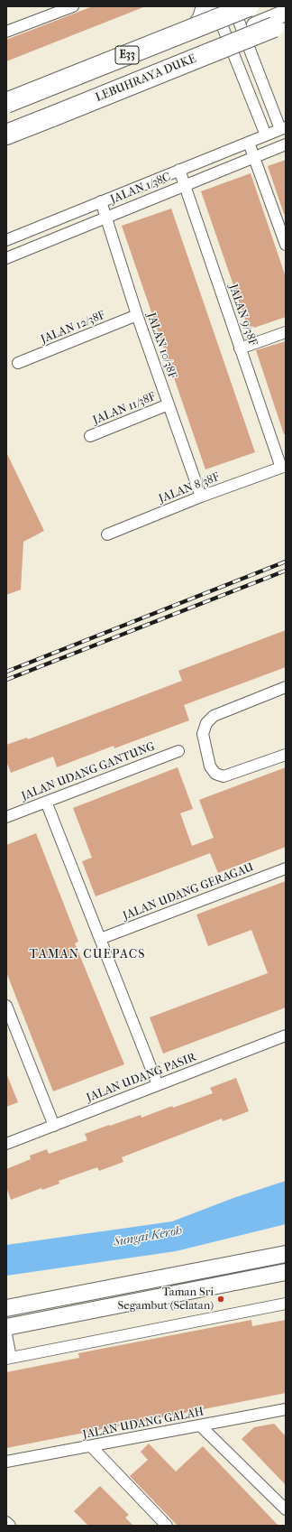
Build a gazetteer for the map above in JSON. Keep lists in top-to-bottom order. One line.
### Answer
{"streets":{"highway":["E33","LEBUHRAYA DUKE"],"street":["JALAN 1/38C","JALAN 9/38F","JALAN 12/38F","JALAN 10/38F","JALAN 11/38F","JALAN 8/38F","JALAN UDANG GANTUNG","JALAN UDANG GERAGAU","JALAN UDANG PASIR","JALAN UDANG GALAH"]},"crossings":[["JALAN 1/38C","JALAN 9/38F"],["JALAN 1/38C","JALAN 10/38F"],["JALAN 9/38F","JALAN 8/38F"],["JALAN 12/38F","JALAN 10/38F"],["JALAN 10/38F","JALAN 11/38F"],["JALAN 10/38F","JALAN 8/38F"]],"districts":["TAMAN CUEPACS"],"water":["Sungai Keroh"],"places":["Taman Sri Segambut (Selatan)"]}
